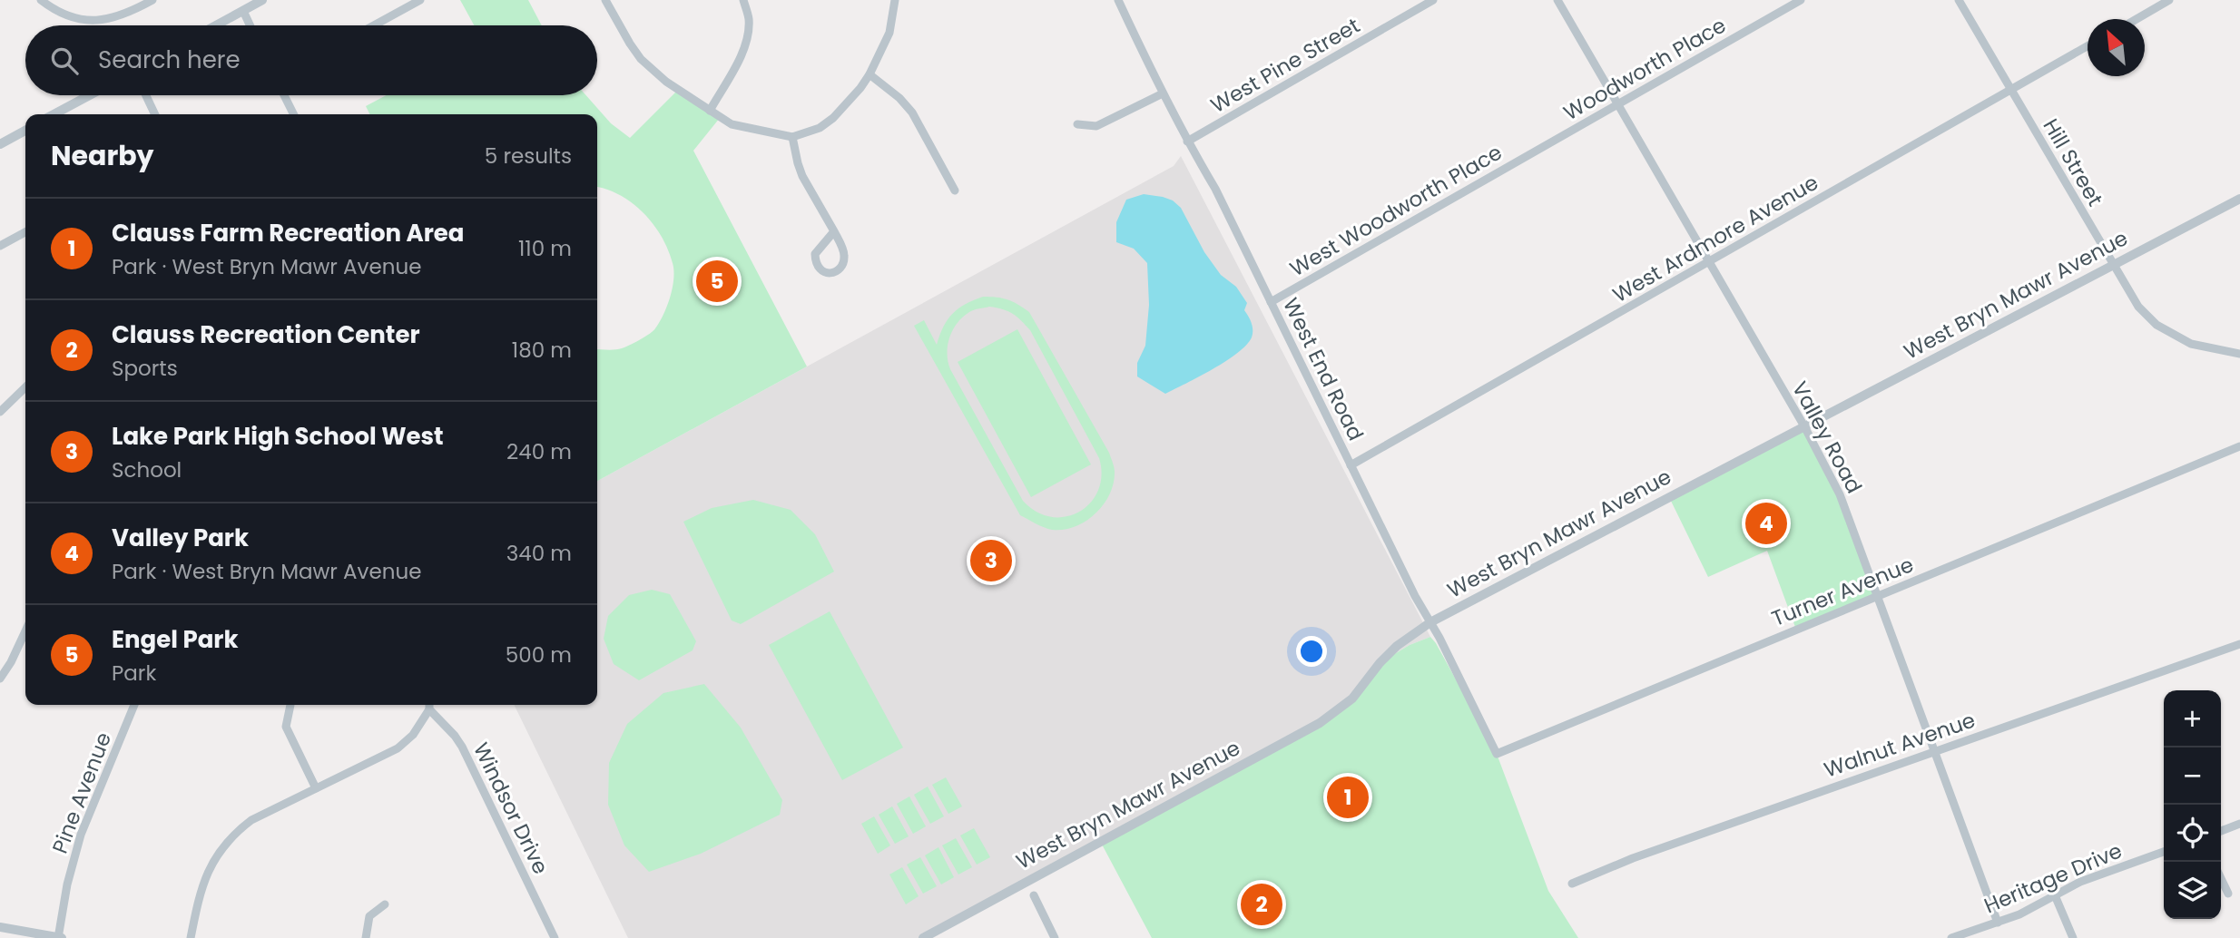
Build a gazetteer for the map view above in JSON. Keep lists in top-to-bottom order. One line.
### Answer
{"streets":{"street":["West Pine Street","Woodworth Place","Hill Street","West Woodworth Place","West Ardmore Avenue","West Bryn Mawr Avenue","West End Road","Valley Road","Turner Avenue","Walnut Avenue","Pine Avenue","Windsor Drive","Heritage Drive"]},"crossings":[["West Pine Street","West End Road"],["Woodworth Place","West Woodworth Place"],["Woodworth Place","Valley Road"],["Hill Street","West Ardmore Avenue"],["Hill Street","West Bryn Mawr Avenue"],["West Woodworth Place","West End Road"],["West Ardmore Avenue","West End Road"],["West Ardmore Avenue","Valley Road"],["West Bryn Mawr Avenue","West End Road"],["West Bryn Mawr Avenue","Valley Road"],["West End Road","Turner Avenue"],["Valley Road","Turner Avenue"],["Valley Road","Walnut Avenue"],["Valley Road","Heritage Drive"]],"north":"top left","page":{"search":"Search here","heading":["Nearby","5 results"],"list":[{"mark":"1","name":"Clauss Farm Recreation Area","note":"Park · West Bryn Mawr Avenue","value":"110 m"},{"mark":"2","name":"Clauss Recreation Center","note":"Sports","value":"180 m"},{"mark":"3","name":"Lake Park High School West","note":"School","value":"240 m"},{"mark":"4","name":"Valley Park","note":"Park · West Bryn Mawr Avenue","value":"340 m"},{"mark":"5","name":"Engel Park","note":"Park","value":"500 m"}],"pins":["5","4","3","1","2"],"map_buttons":["+","−"]}}
